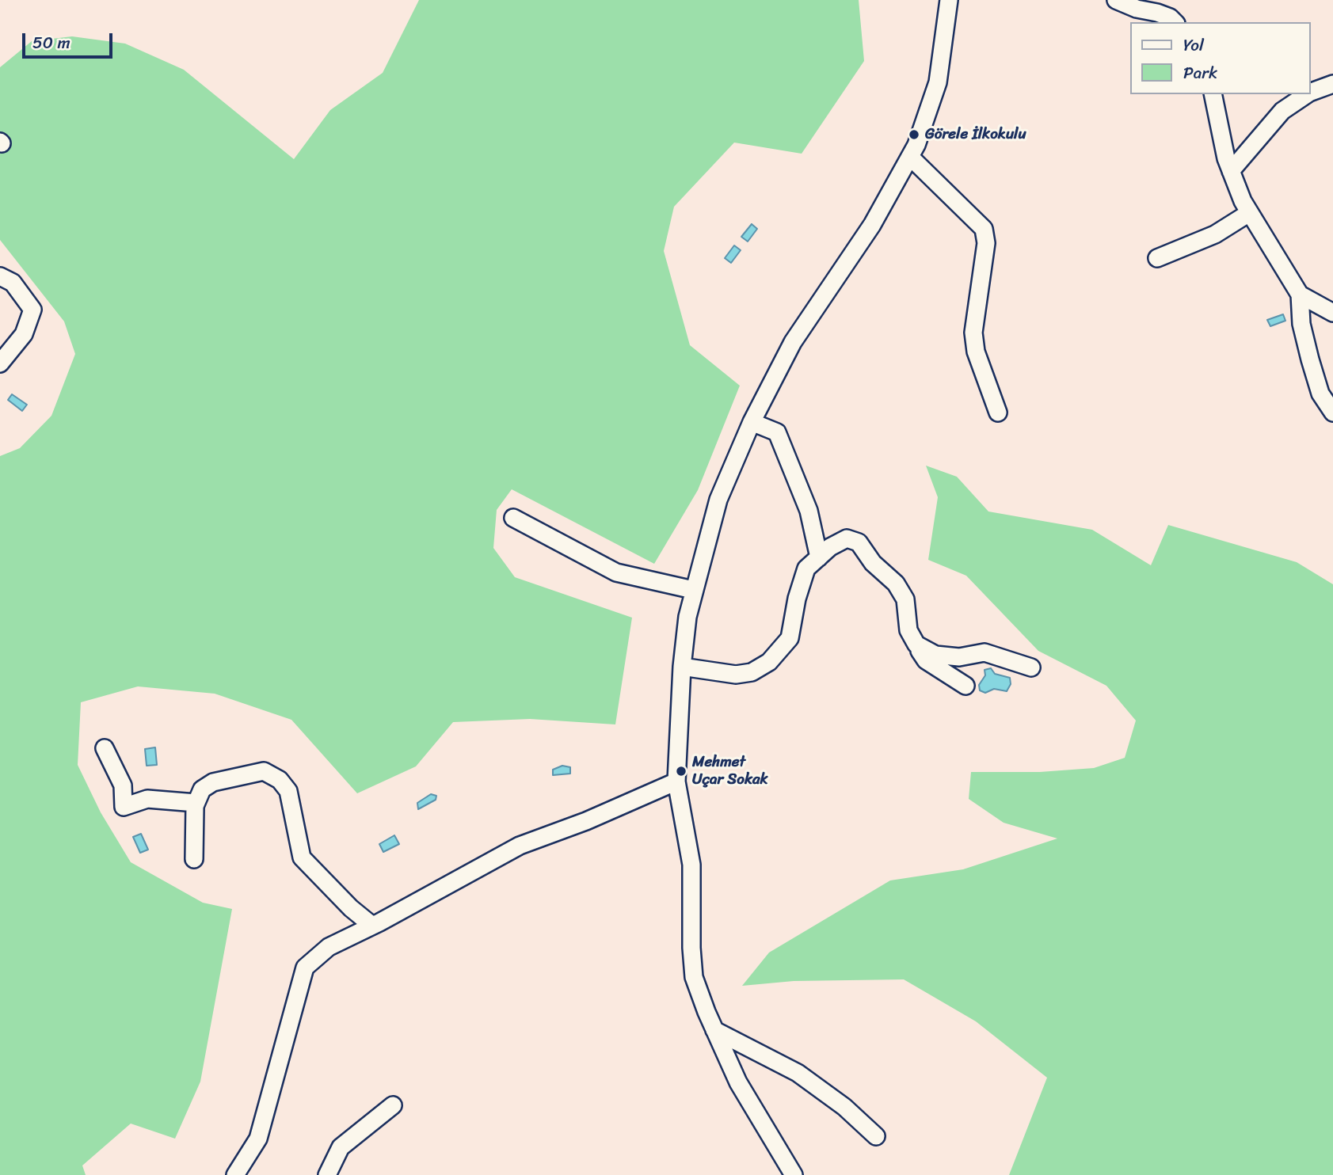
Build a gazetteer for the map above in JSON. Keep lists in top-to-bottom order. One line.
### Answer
{"places":["Görele İlkokulu","Mehmet Uçar Sokak"],"legend":["Yol","Park"],"scale_bar":"50 m"}
